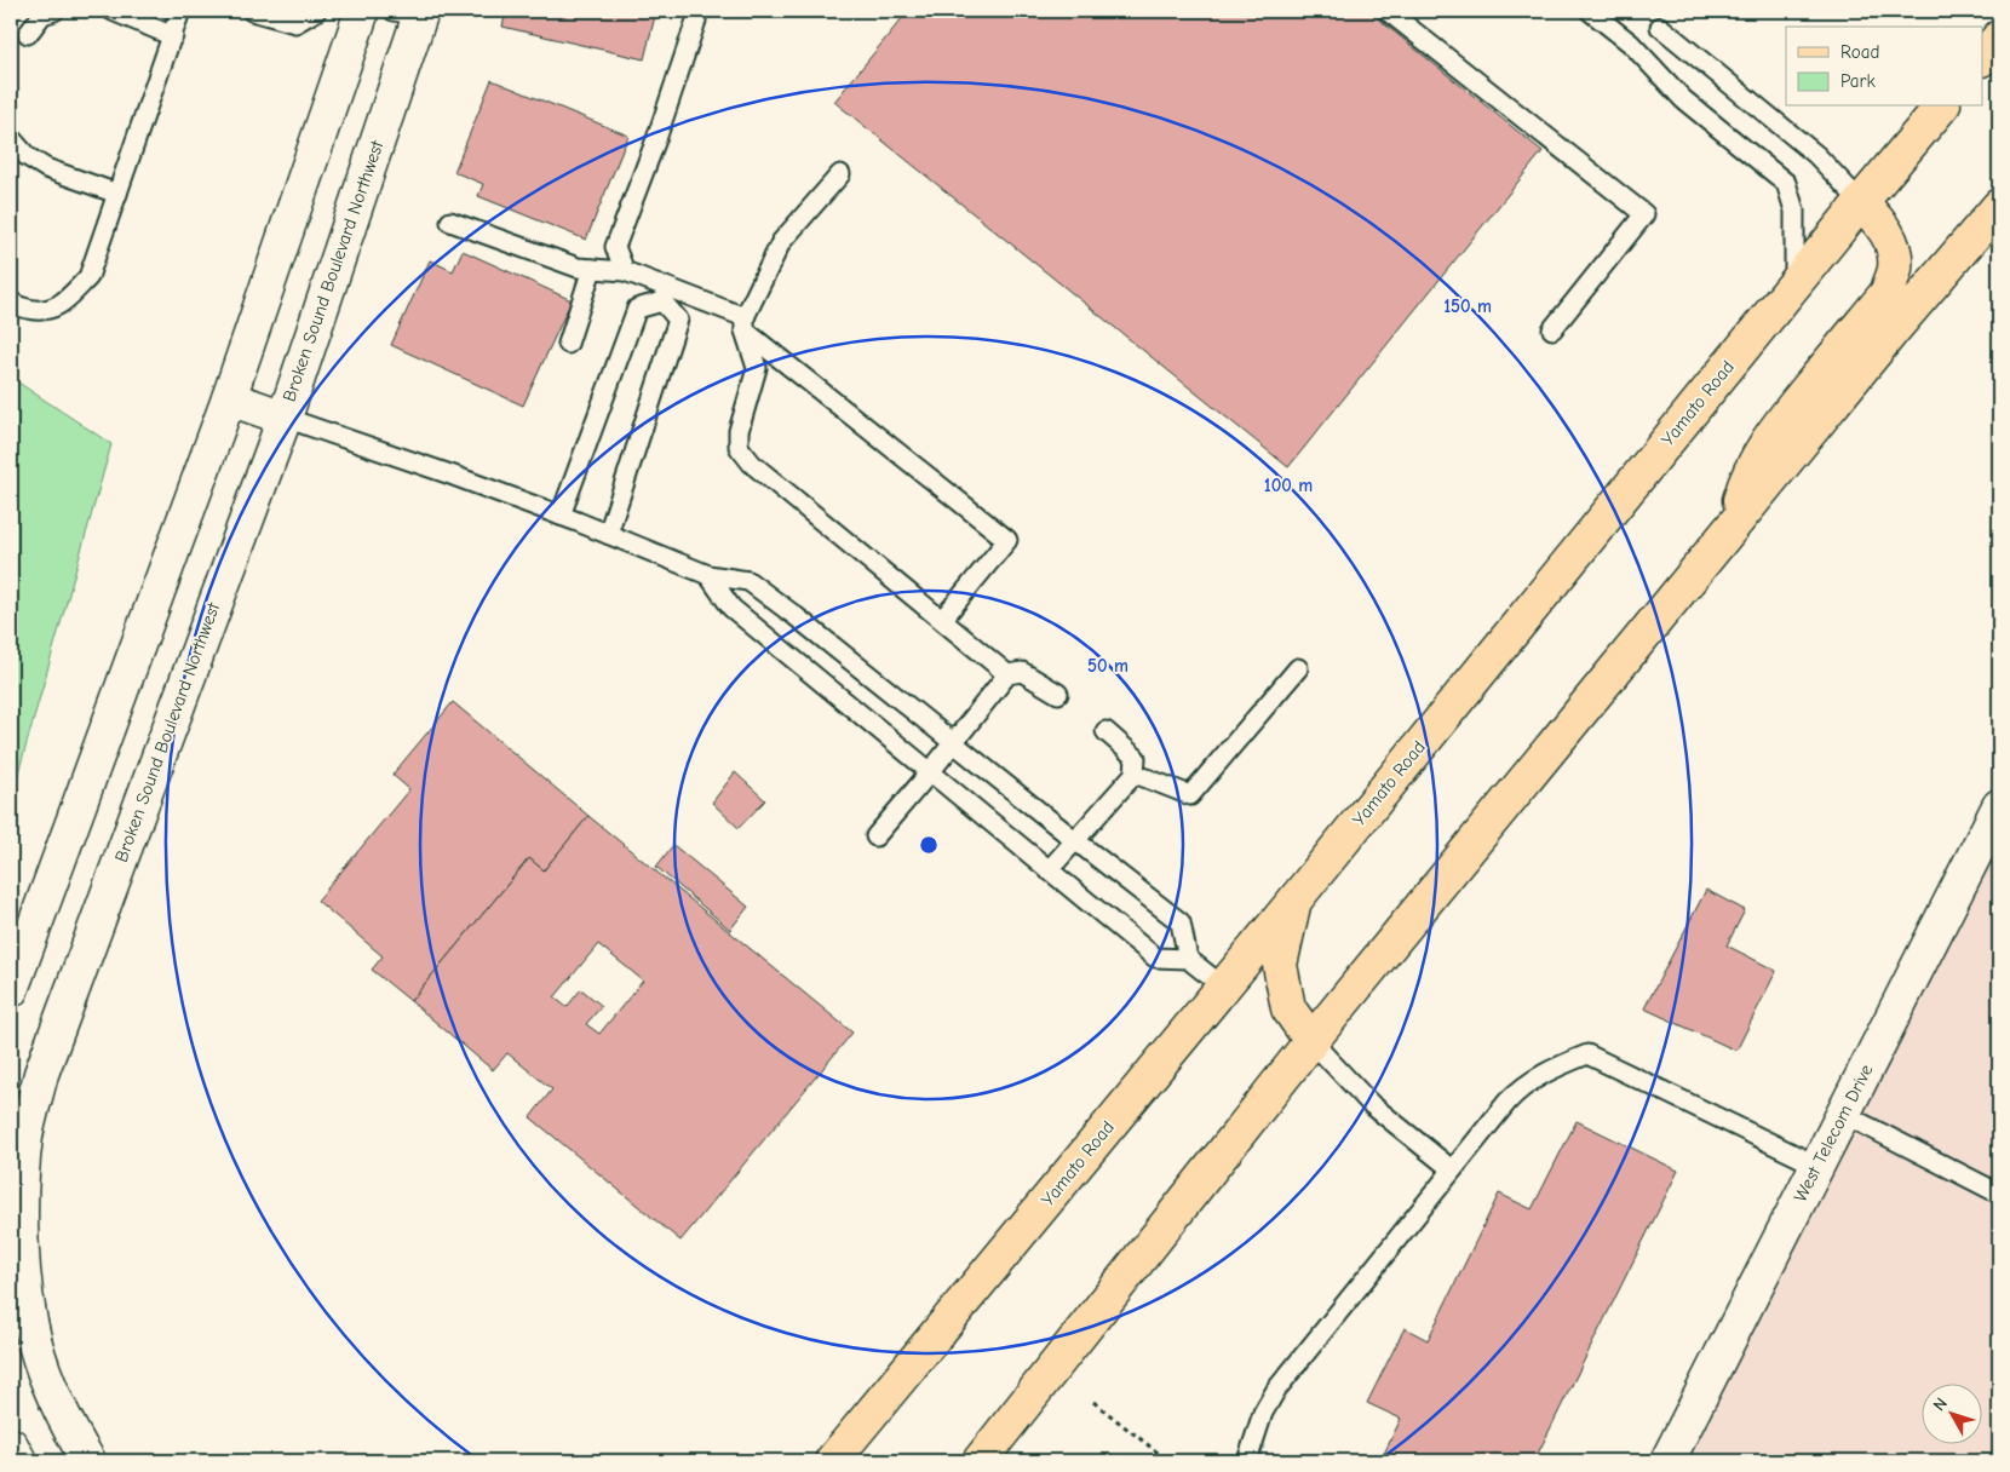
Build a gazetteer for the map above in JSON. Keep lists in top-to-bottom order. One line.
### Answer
{"streets":{"main road":["Yamato Road"],"street":["Broken Sound Boulevard Northwest","West Telecom Drive"]},"legend":["Road","Park"],"north":"top left","rings":["150 m","100 m","50 m"]}
